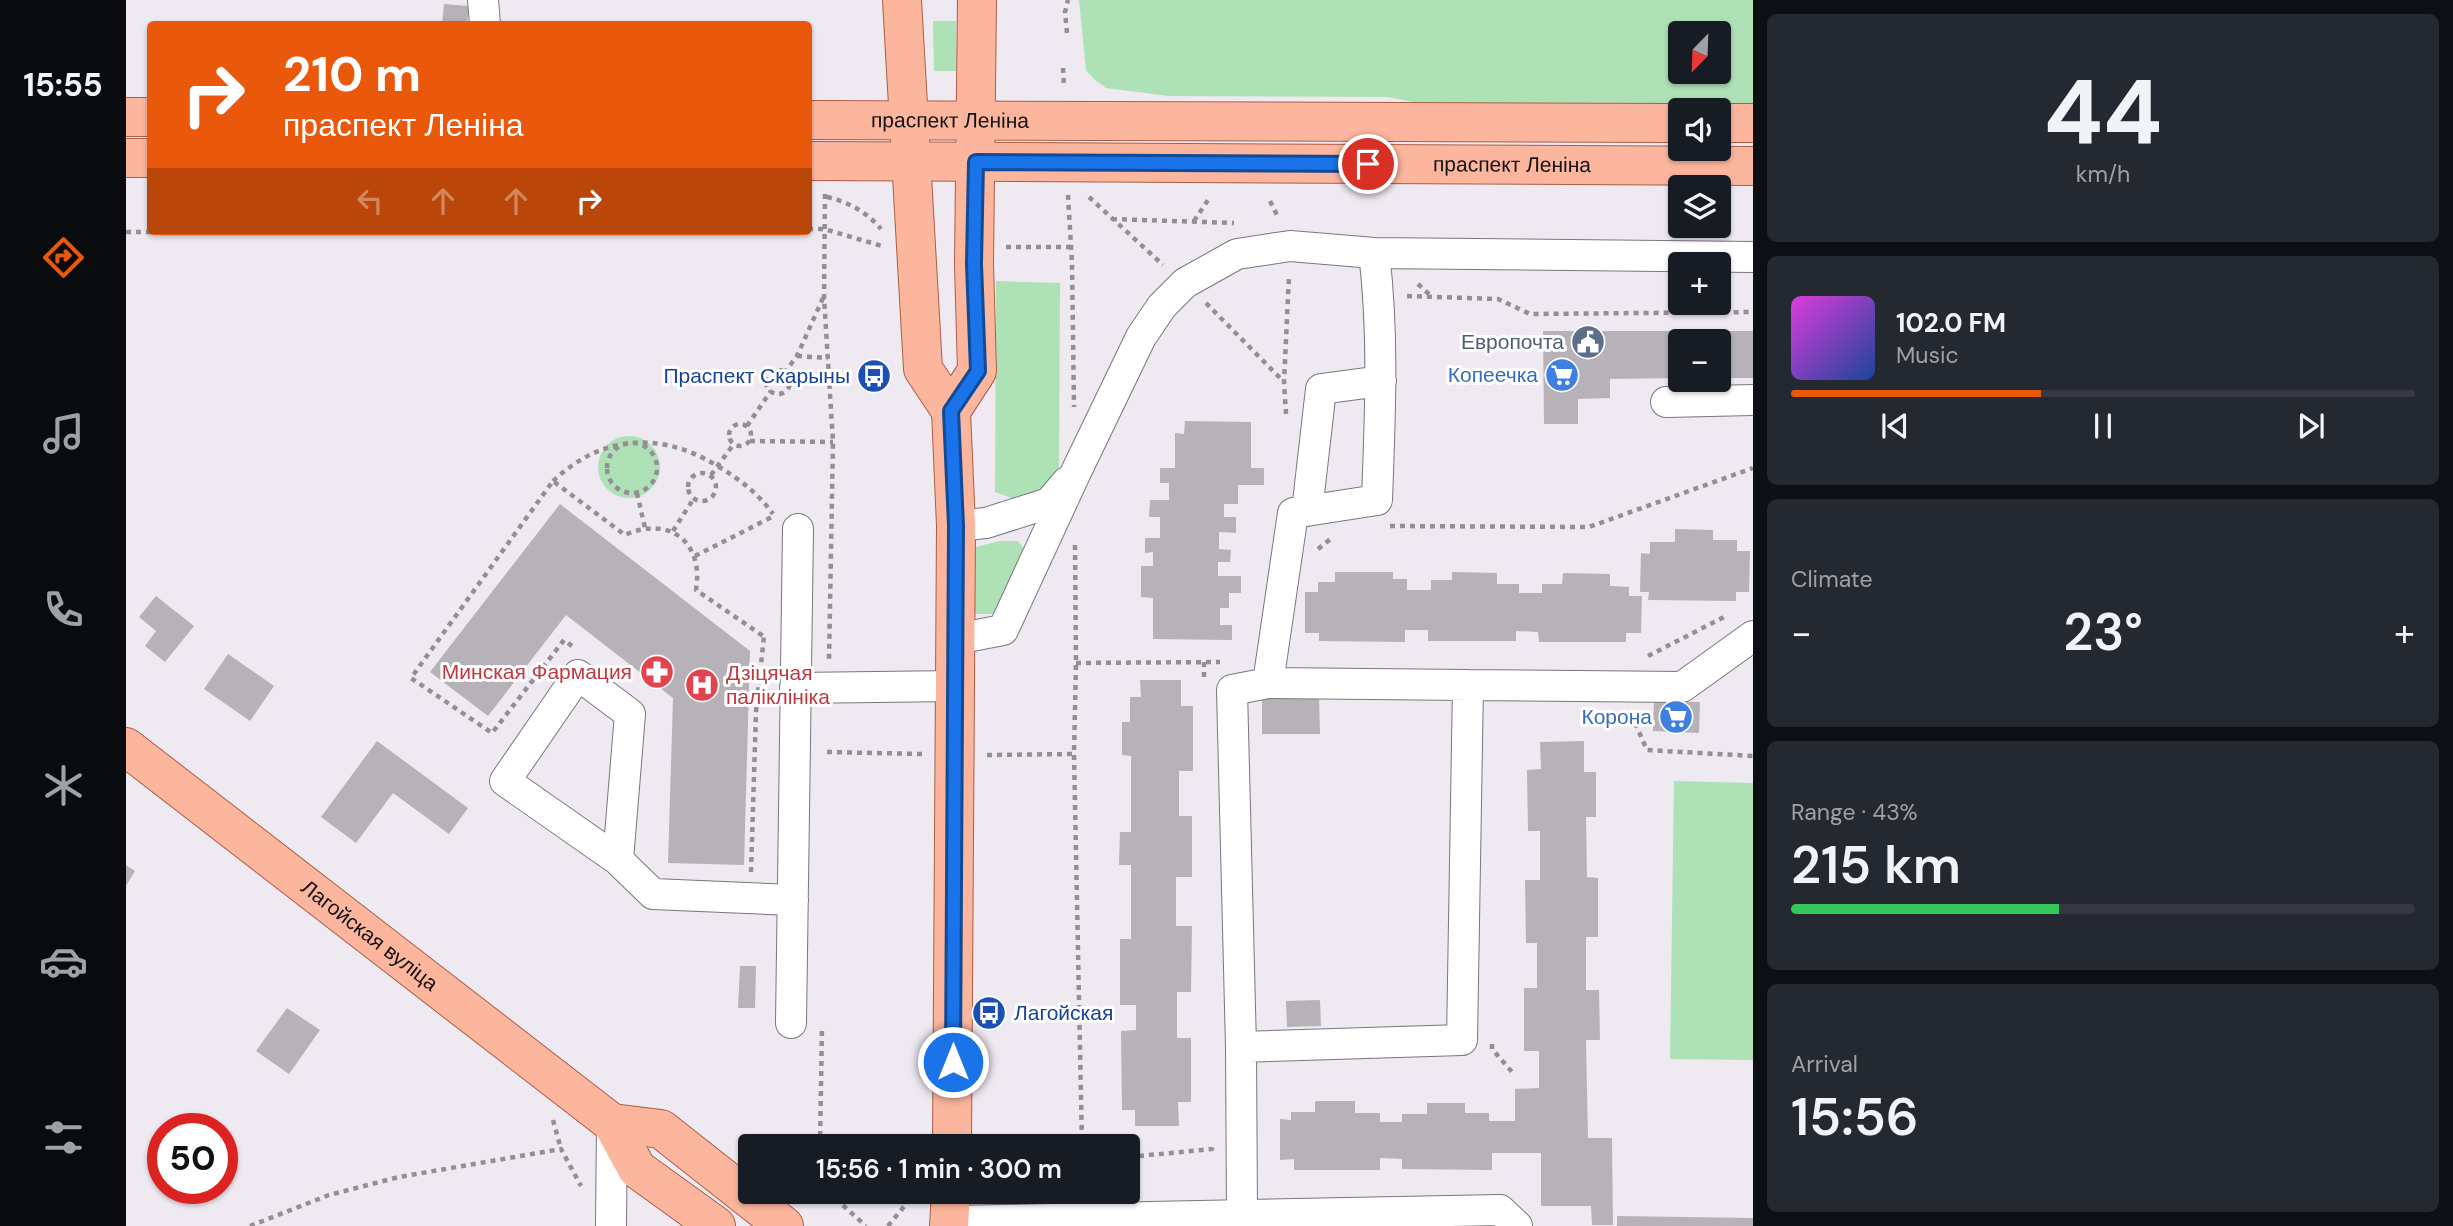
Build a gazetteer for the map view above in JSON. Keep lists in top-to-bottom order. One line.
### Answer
{"streets":{"main road":["праспект Леніна","Лагойская вуліца"]},"places":{"public building":["Европочта"],"supermarket":["Копеечка","Корона"],"bus stop":["Праспект Скарыны","Лагойская"],"pharmacy":["Минская Фармация"],"hospital":["Дзіцячая паліклініка"]},"north":"bottom left","page":{"tabs":"15:55","tile":[["44","km/h"],"Climate",["Range · 43%","215 km"],["Arrival","15:56"]],"map_buttons":["+","−"],"turn":["210 m","праспект Леніна"],"song":["102.0 FM","Music"],"heat":["−","23°","+"],"limit":"50","trip":"15:56 · 1 min · 300 m"}}
